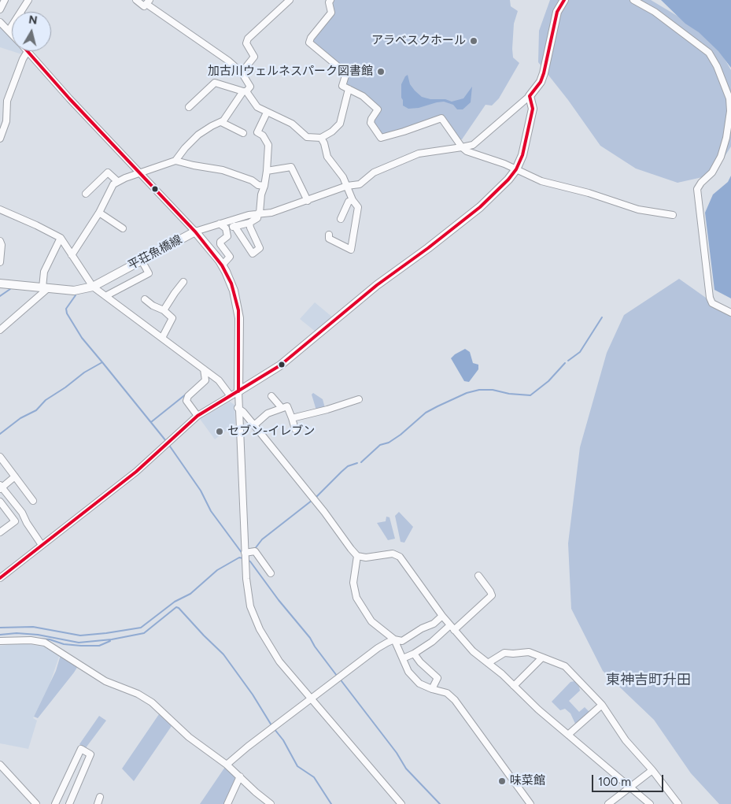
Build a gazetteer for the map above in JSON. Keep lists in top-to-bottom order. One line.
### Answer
{"streets":{"main road":["平荘魚橋線"]},"districts":["東神吉町升田"],"places":["アラベスクホール","加古川ウェルネスパーク図書館","セブン-イレブン","味菜館"],"scale_bar":"100 m","north":"top"}
